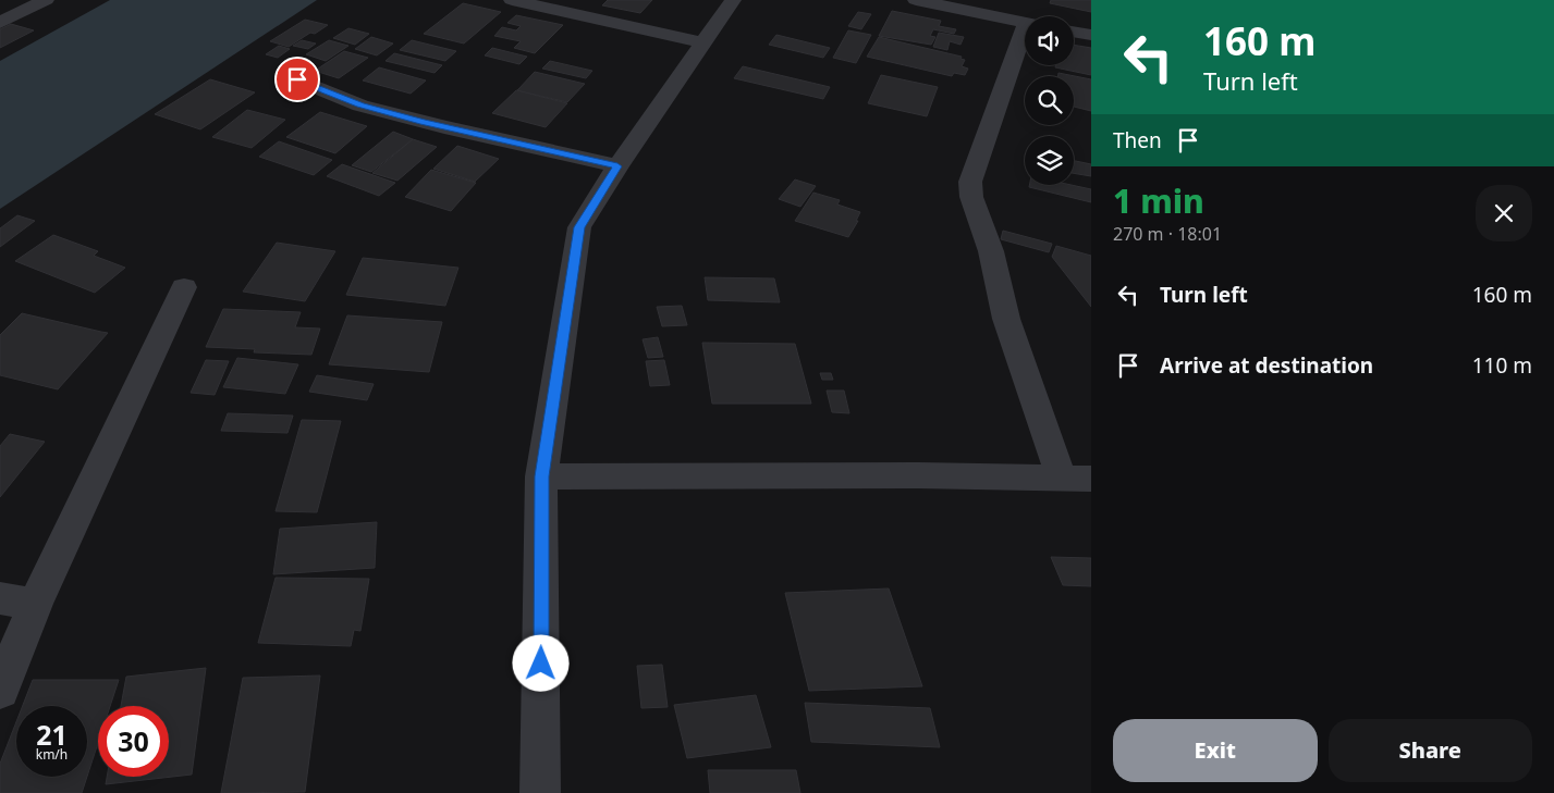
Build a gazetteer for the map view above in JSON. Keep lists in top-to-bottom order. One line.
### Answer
{"page":{"turn":["160 m","Turn left"],"then":"Then","heading":["1 min","270 m · 18:01"],"list":[{"name":"Turn left","value":"160 m"},{"name":"Arrive at destination","value":"110 m"}],"speed":"21 km/h","limit":"30","buttons":["Exit","Share"]}}
